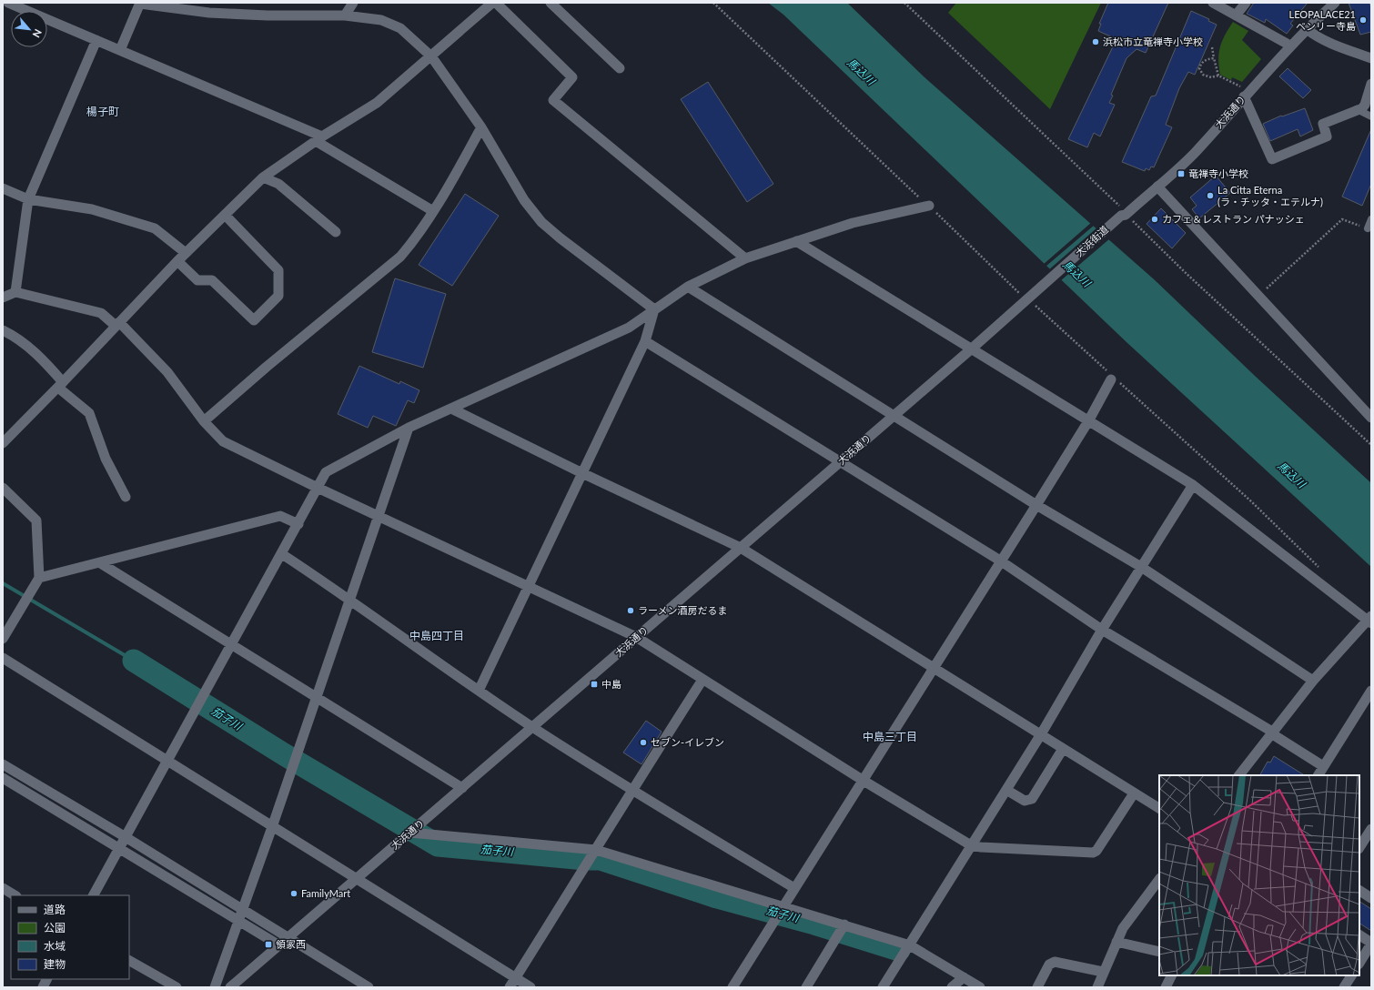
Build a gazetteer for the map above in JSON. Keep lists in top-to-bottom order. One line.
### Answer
{"streets":{"street":["大浜通り","大浜街道"]},"crossings":[["大浜通り","大浜街道"]],"districts":["楊子町","中島四丁目","中島三丁目"],"water":["馬込川","茄子川"],"places":{"other":["LEOPALACE21 ベンリー寺島","浜松市立竜禅寺小学校","La Citta Eterna (ラ・チッタ・エテルナ)","カフェ＆レストラン パナッシェ","ラーメン酒房だるま","セブン-イレブン","FamilyMart"],"transit":["竜禅寺小学校","中島","領家西"]},"legend":["道路","公園","水域","建物"],"north":"bottom right"}
